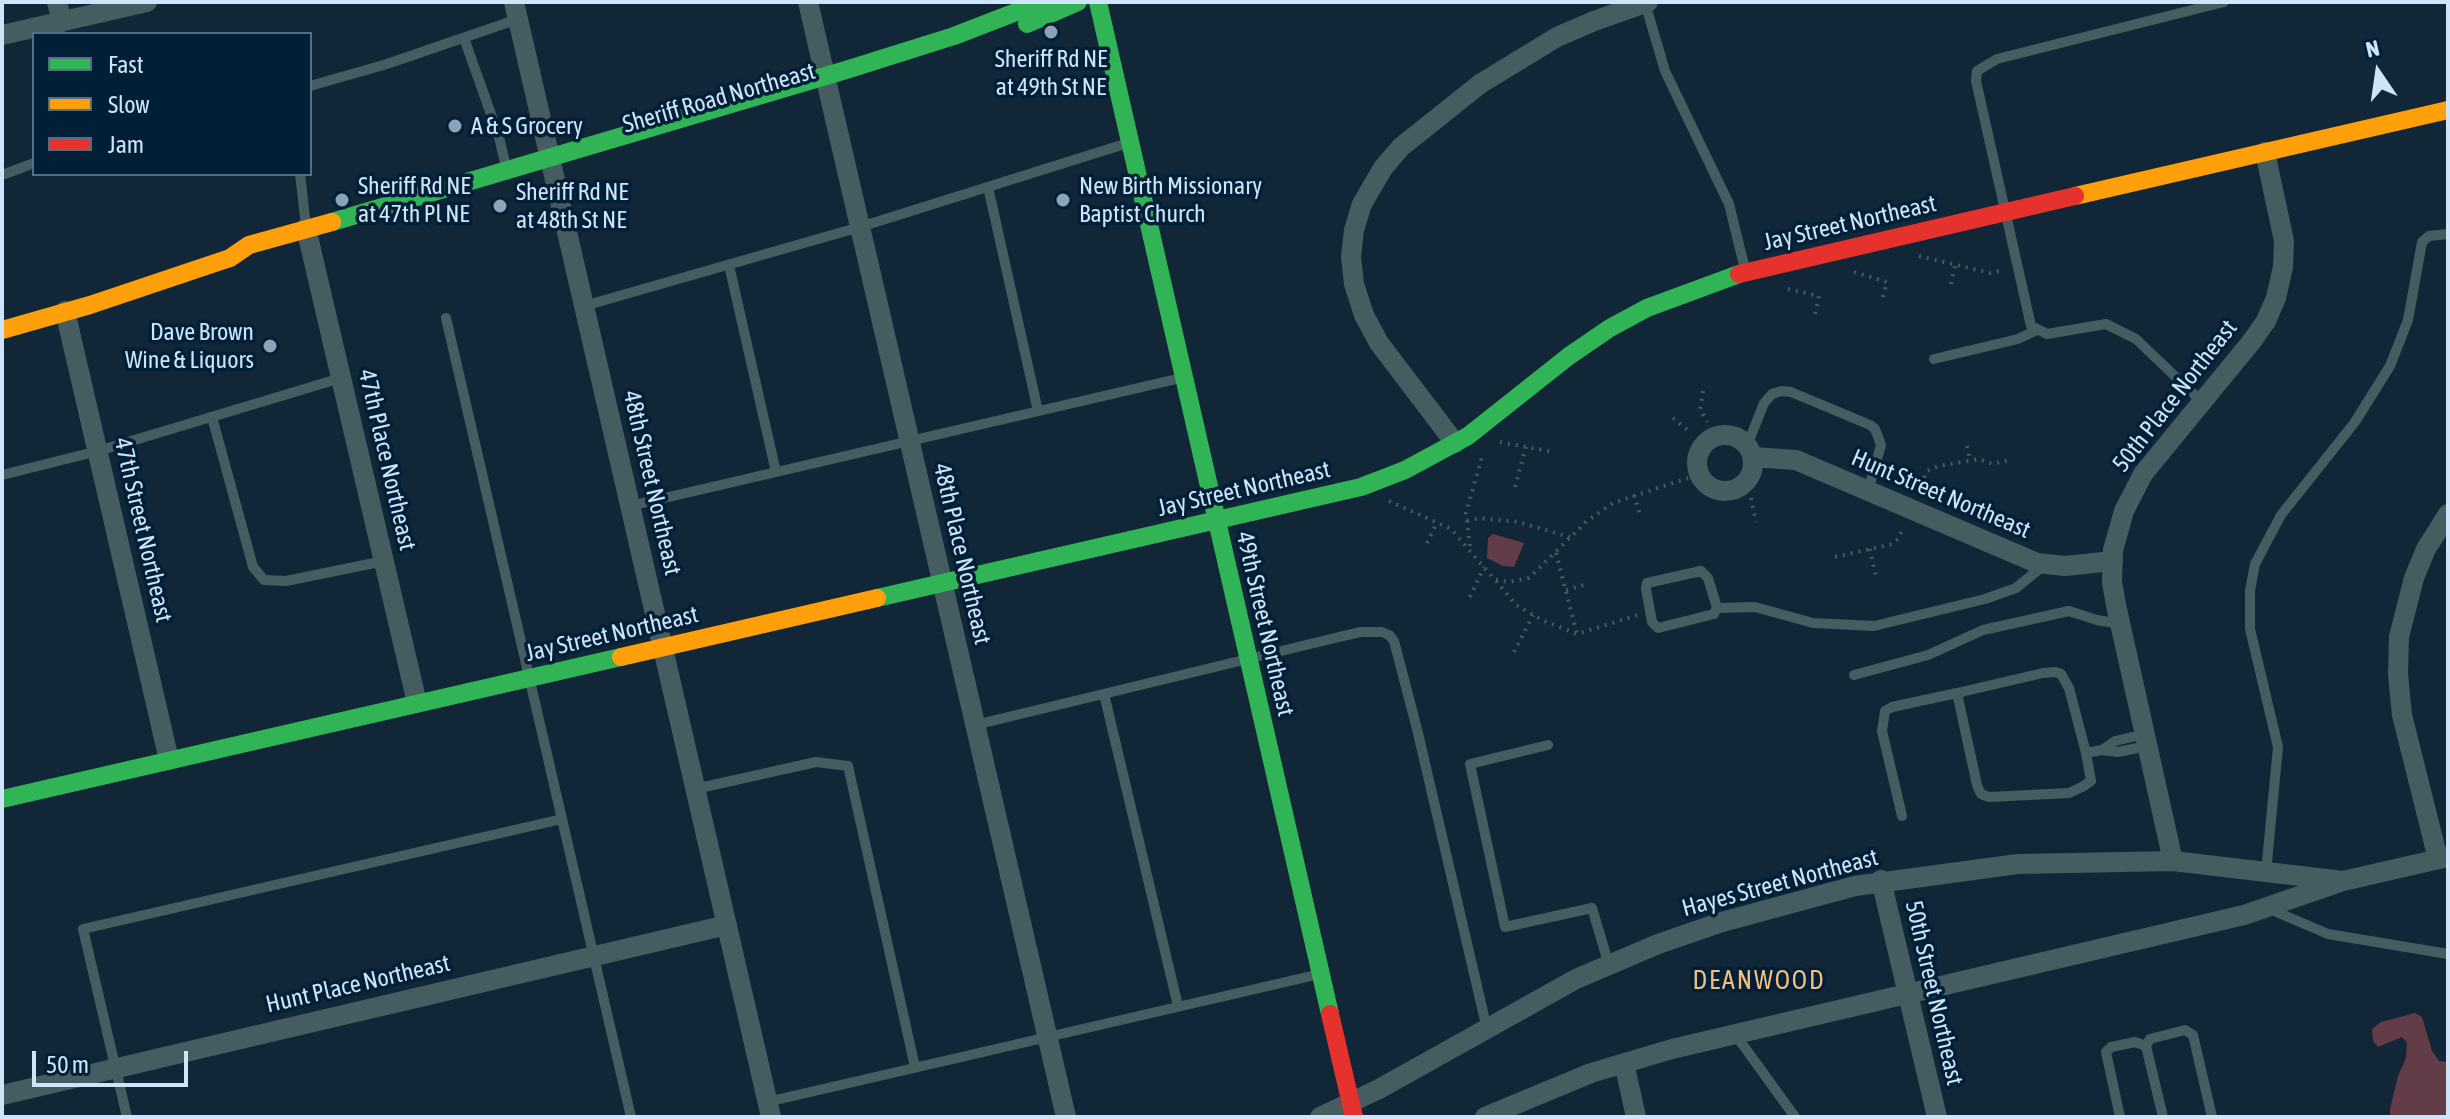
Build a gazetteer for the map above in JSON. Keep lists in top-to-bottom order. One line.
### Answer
{"streets":{"street":["Sheriff Road Northeast","Jay Street Northeast","50th Place Northeast","47th Place Northeast","48th Street Northeast","Hunt Street Northeast","47th Street Northeast","48th Place Northeast","49th Street Northeast","Hayes Street Northeast","Hunt Place Northeast","50th Street Northeast"]},"crossings":[["Sheriff Road Northeast","47th Place Northeast"],["Sheriff Road Northeast","48th Street Northeast"],["Sheriff Road Northeast","47th Street Northeast"],["Sheriff Road Northeast","48th Place Northeast"],["Jay Street Northeast","50th Place Northeast"],["Jay Street Northeast","47th Place Northeast"],["Jay Street Northeast","48th Street Northeast"],["Jay Street Northeast","47th Street Northeast"],["Jay Street Northeast","48th Place Northeast"],["Jay Street Northeast","49th Street Northeast"],["50th Place Northeast","Hunt Street Northeast"],["50th Place Northeast","Hayes Street Northeast"],["48th Street Northeast","Hunt Place Northeast"],["49th Street Northeast","Hayes Street Northeast"],["Hayes Street Northeast","50th Street Northeast"]],"districts":["DEANWOOD"],"places":["Sheriff Rd NE at 49th St NE","A & S Grocery","Sheriff Rd NE at 47th Pl NE","New Birth Missionary Baptist Church","Sheriff Rd NE at 48th St NE","Dave Brown Wine & Liquors"],"legend":["Fast","Slow","Jam"],"scale_bar":"50 m","north":"top"}
